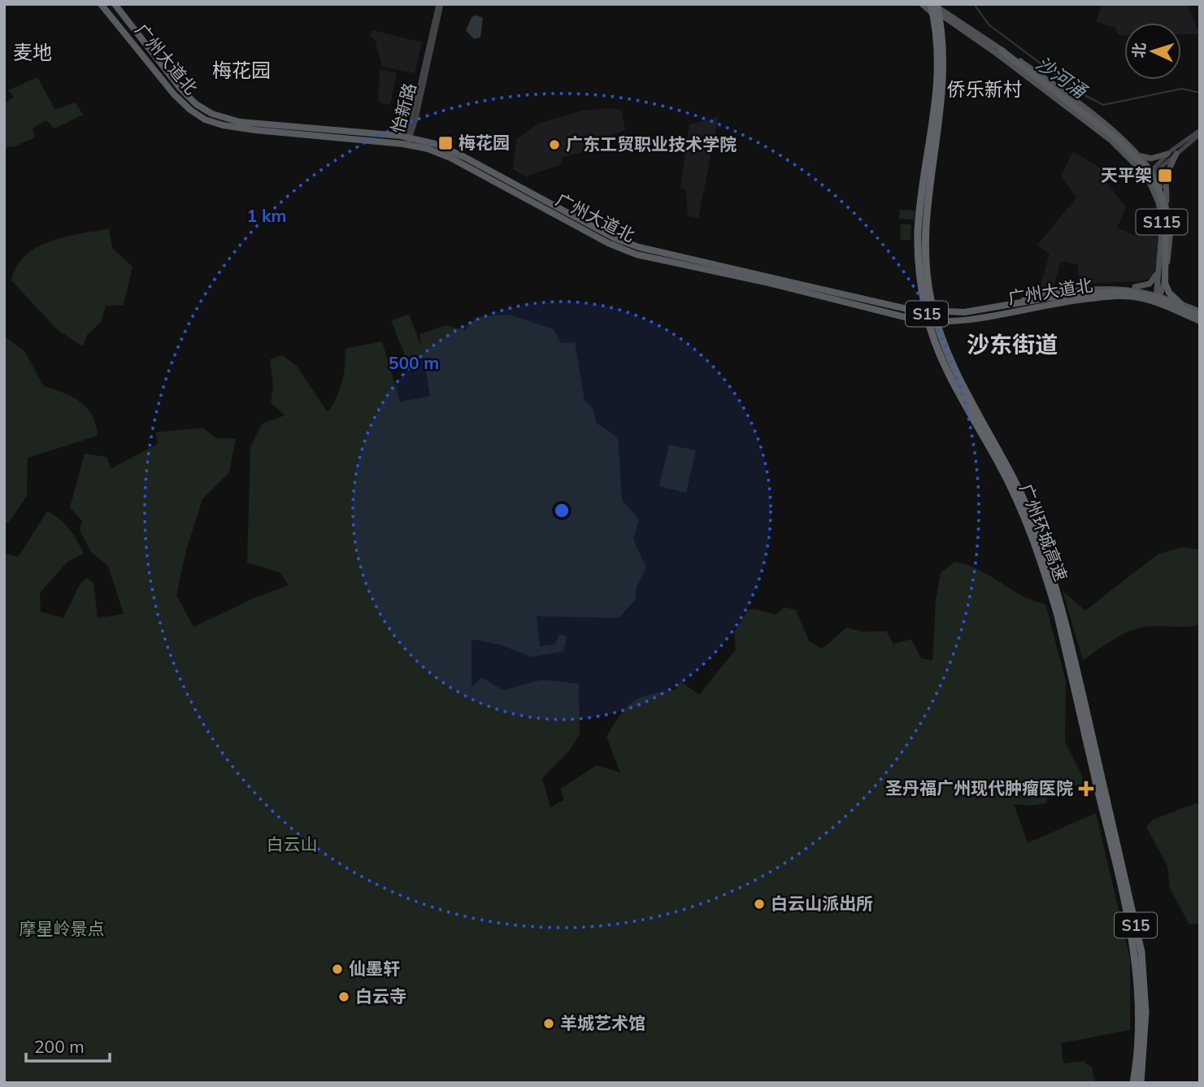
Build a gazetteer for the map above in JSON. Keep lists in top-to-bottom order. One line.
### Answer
{"streets":{"highway":["广州大道北","S15","广州环城高速"],"main road":["怡新路","S115"]},"crossings":[["广州大道北","怡新路"],["广州大道北","S115"],["S115","广州环城高速"]],"districts":["麦地","梅花园","侨乐新村","沙东街道"],"water":["沙河涌"],"parks":["白云山","摩星岭景点"],"places":{"transit":["梅花园","天平架"],"other":["广东工贸职业技术学院","白云山派出所","仙墨轩","白云寺","羊城艺术馆"],"health":["圣丹福广州现代肿瘤医院"]},"scale_bar":"200 m","north":"left","rings":["1 km","500 m"]}
